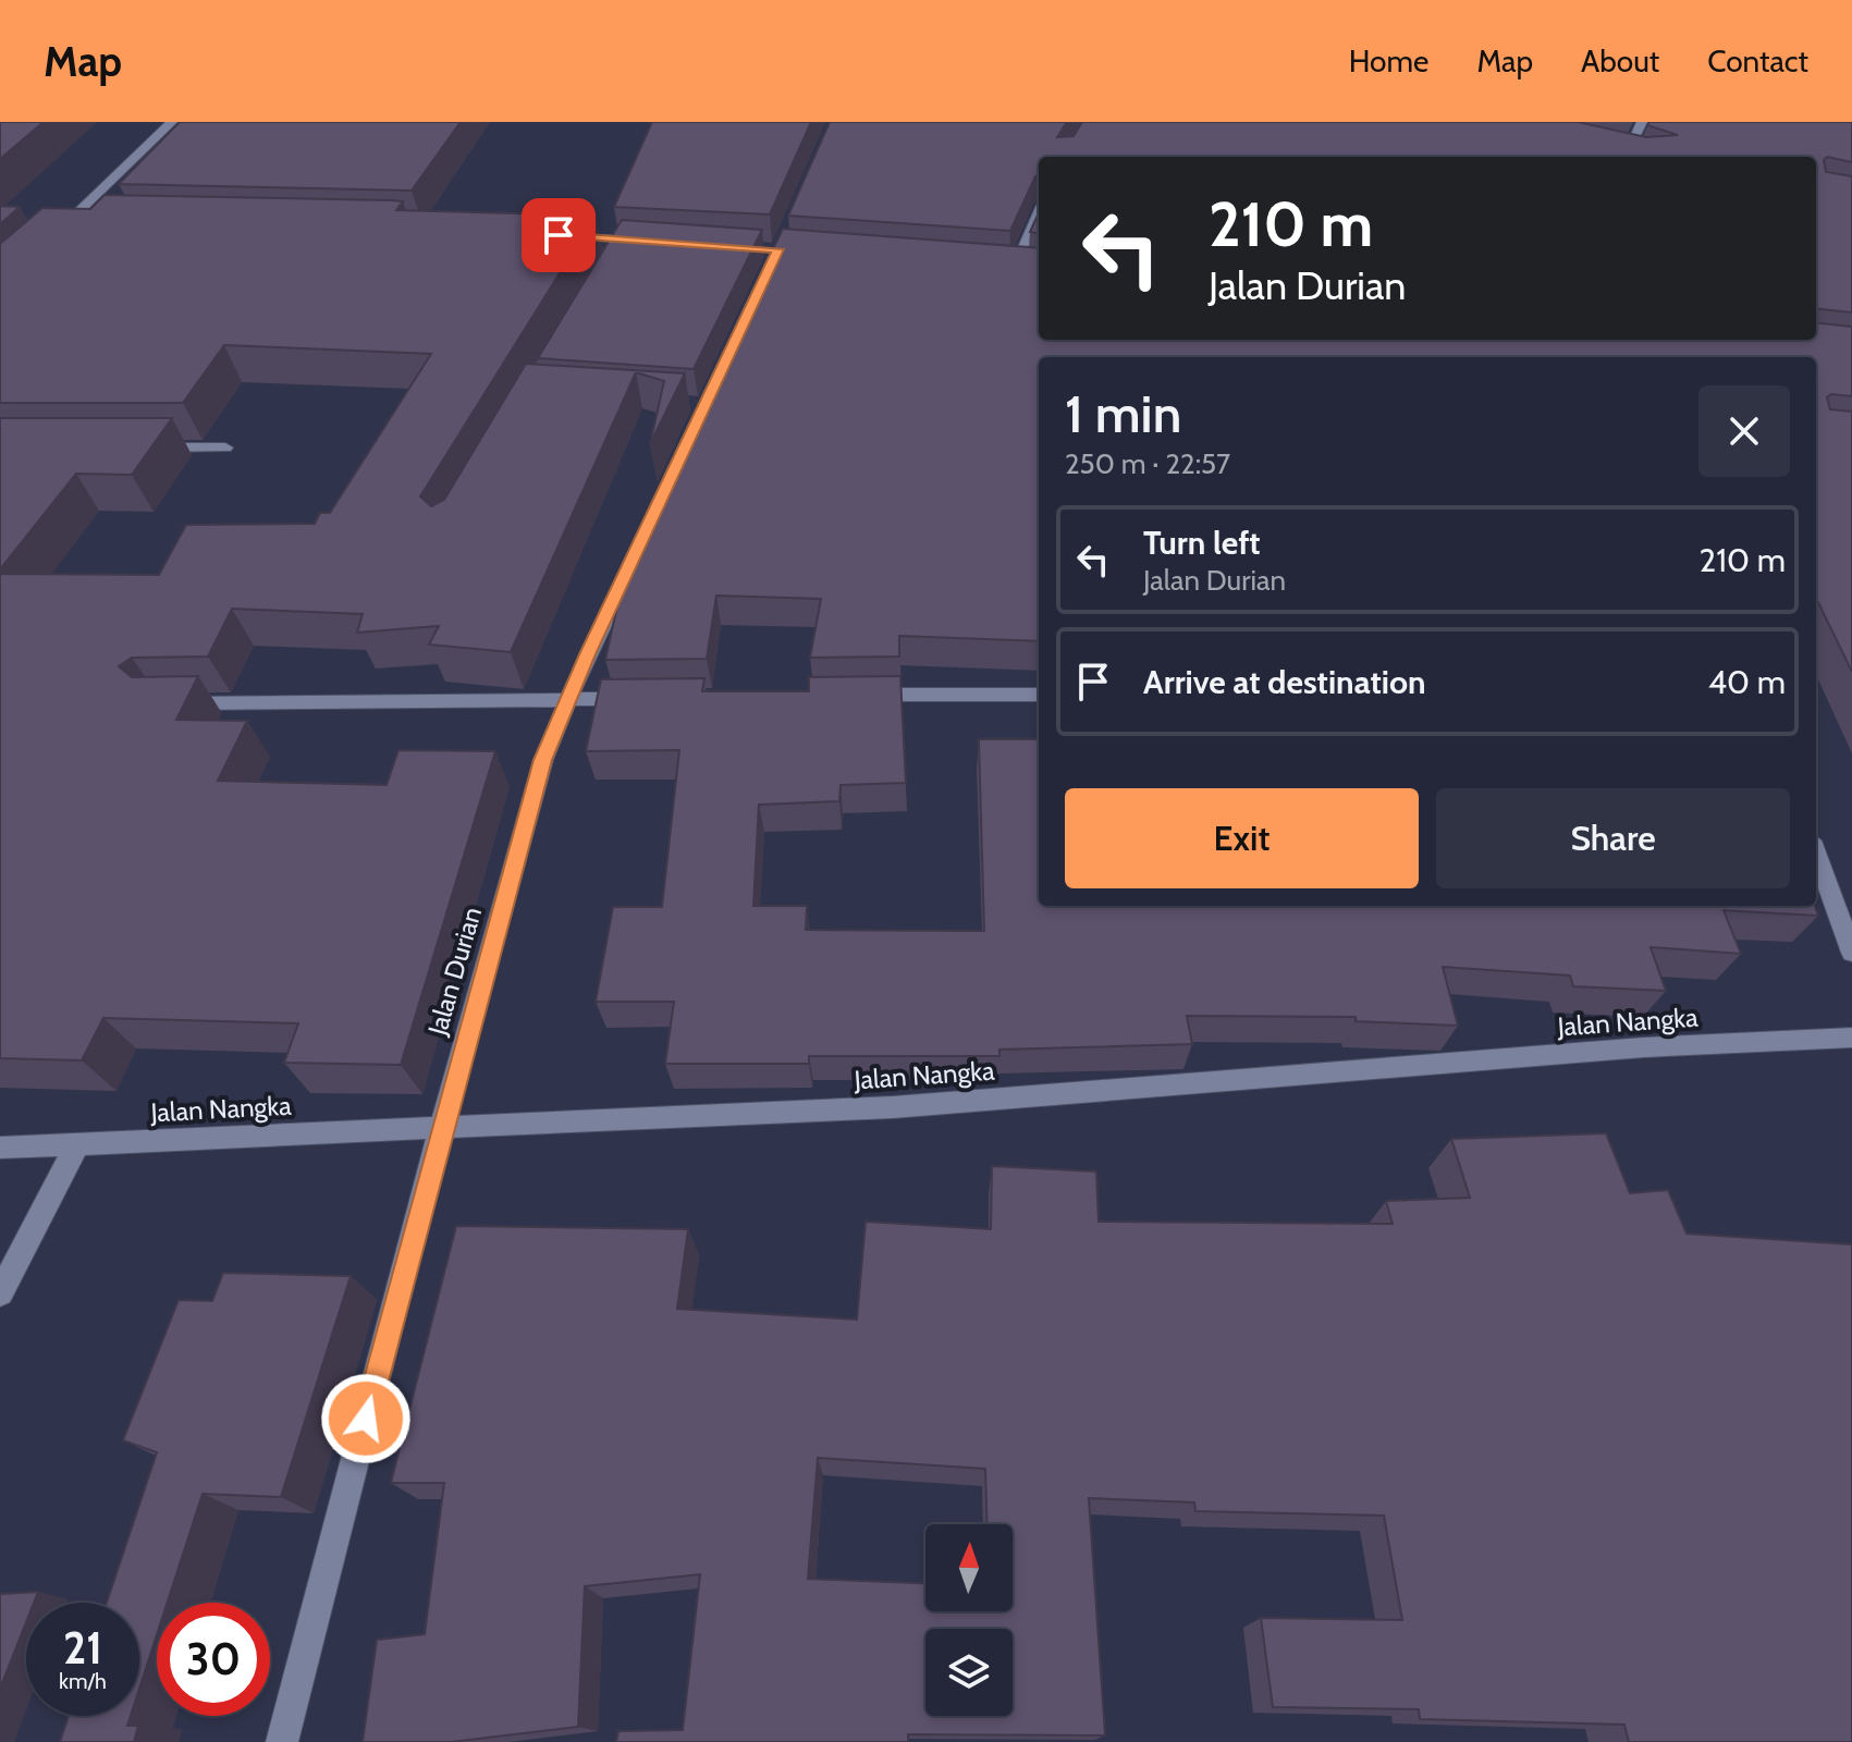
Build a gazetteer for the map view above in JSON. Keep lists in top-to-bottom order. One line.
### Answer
{"streets":{"street":["Jalan Durian","Jalan Nangka"]},"crossings":[["Jalan Durian","Jalan Nangka"]],"north":"top","page":{"header":"Map","nav":["Home","Map","About","Contact"],"turn":["210 m","Jalan Durian"],"heading":["1 min","250 m · 22:57"],"list":[{"name":"Turn left","note":"Jalan Durian","value":"210 m"},{"name":"Arrive at destination","value":"40 m"}],"buttons":["Exit","Share"],"speed":"21 km/h","limit":"30"}}
